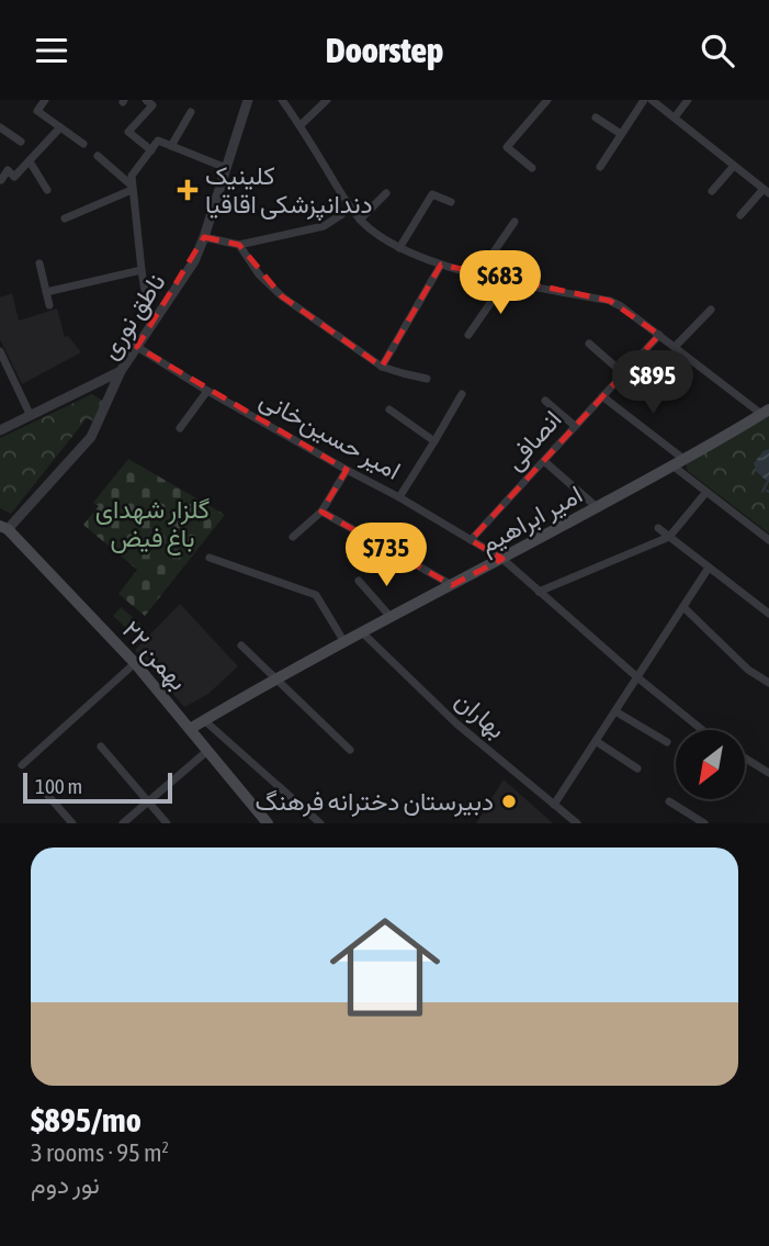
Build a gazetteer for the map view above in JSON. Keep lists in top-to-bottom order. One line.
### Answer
{"streets":{"main road":["امیر ابراهیم","۲۲ بهمن"],"street":["ناطق نوری","امیر حسین‌خانی","انصافی","بهاران"]},"crossings":[["ناطق نوری","امیر حسین‌خانی"],["ناطق نوری","۲۲ بهمن"],["امیر حسین‌خانی","انصافی"],["امیر حسین‌خانی","امیر ابراهیم"],["امیر ابراهیم","۲۲ بهمن"],["امیر ابراهیم","بهاران"]],"parks":["گلزار شهدای باغ فیض"],"places":{"health":["کلینیک دندانپزشکی اقاقیا"],"other":["دبیرستان دخترانه فرهنگ"]},"scale_bar":"100 m","north":"bottom left","page":{"header":"Doorstep","price":["$683","$895","$735"],"scale":"100 m","list":[{"name":"$895/mo","note":"3 rooms · 95 m² · نور دوم"}]}}
